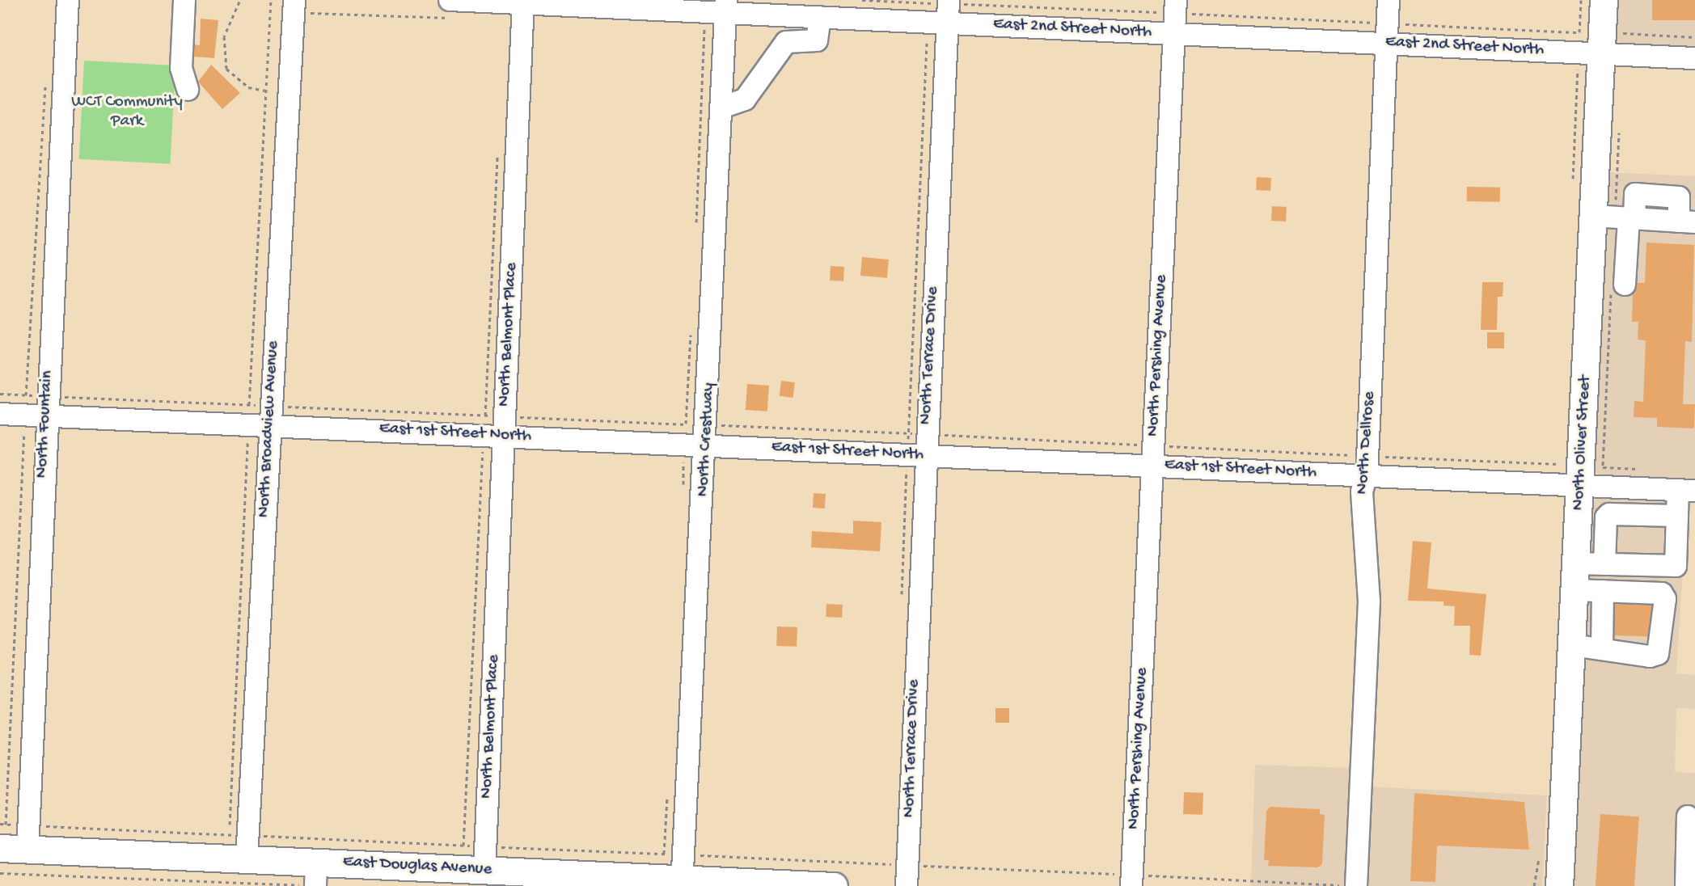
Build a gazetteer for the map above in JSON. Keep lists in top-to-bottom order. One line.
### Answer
{"streets":{"main road":["North Oliver Street","East Douglas Avenue"],"street":["East 2nd Street North","North Belmont Place","North Terrace Drive","North Pershing Avenue","North Fountain","North Broadview Avenue","East 1st Street North","North Crestway","North Dellrose"]},"crossings":[["East 2nd Street North","North Belmont Place"],["East 2nd Street North","North Terrace Drive"],["East 2nd Street North","North Pershing Avenue"],["East 2nd Street North","North Crestway"],["East 2nd Street North","North Dellrose"],["East 2nd Street North","North Oliver Street"],["North Belmont Place","East 1st Street North"],["North Belmont Place","East Douglas Avenue"],["North Terrace Drive","East 1st Street North"],["North Pershing Avenue","East 1st Street North"],["North Fountain","East 1st Street North"],["North Fountain","East Douglas Avenue"],["North Broadview Avenue","East 1st Street North"],["North Broadview Avenue","East Douglas Avenue"],["East 1st Street North","North Crestway"],["East 1st Street North","North Dellrose"],["East 1st Street North","North Oliver Street"],["North Crestway","East Douglas Avenue"]],"parks":["WCT Community Park"]}
